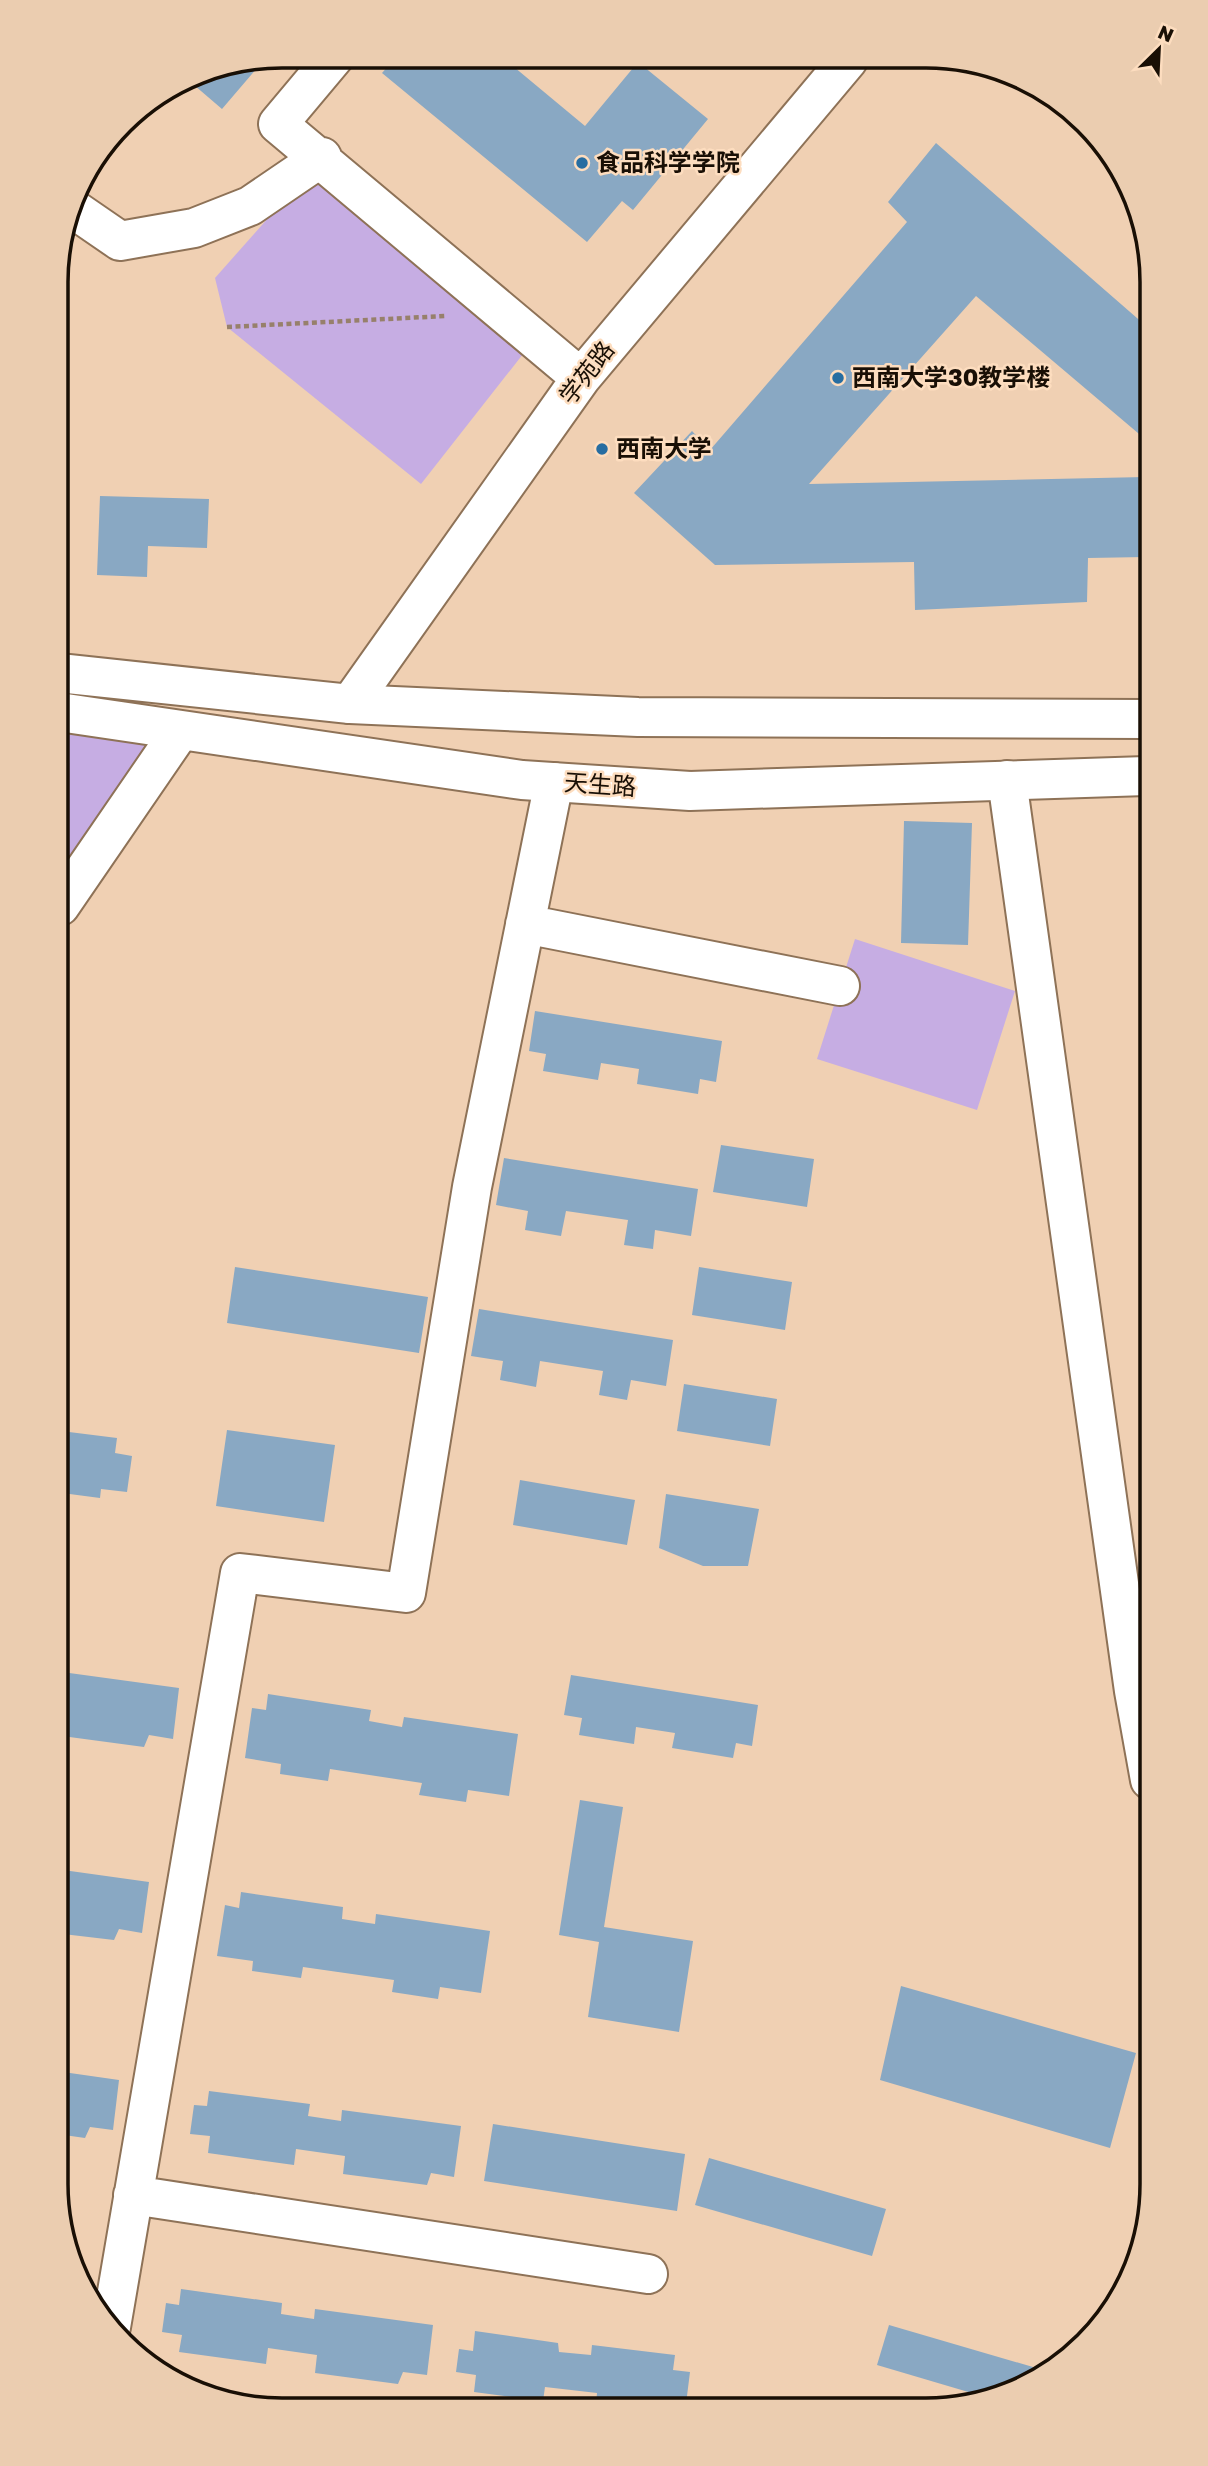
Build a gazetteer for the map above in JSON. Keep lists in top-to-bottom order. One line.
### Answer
{"streets":{"main road":["学苑路","天生路"]},"places":["食品科学学院","西南大学30教学楼","西南大学"],"north":"top right"}
